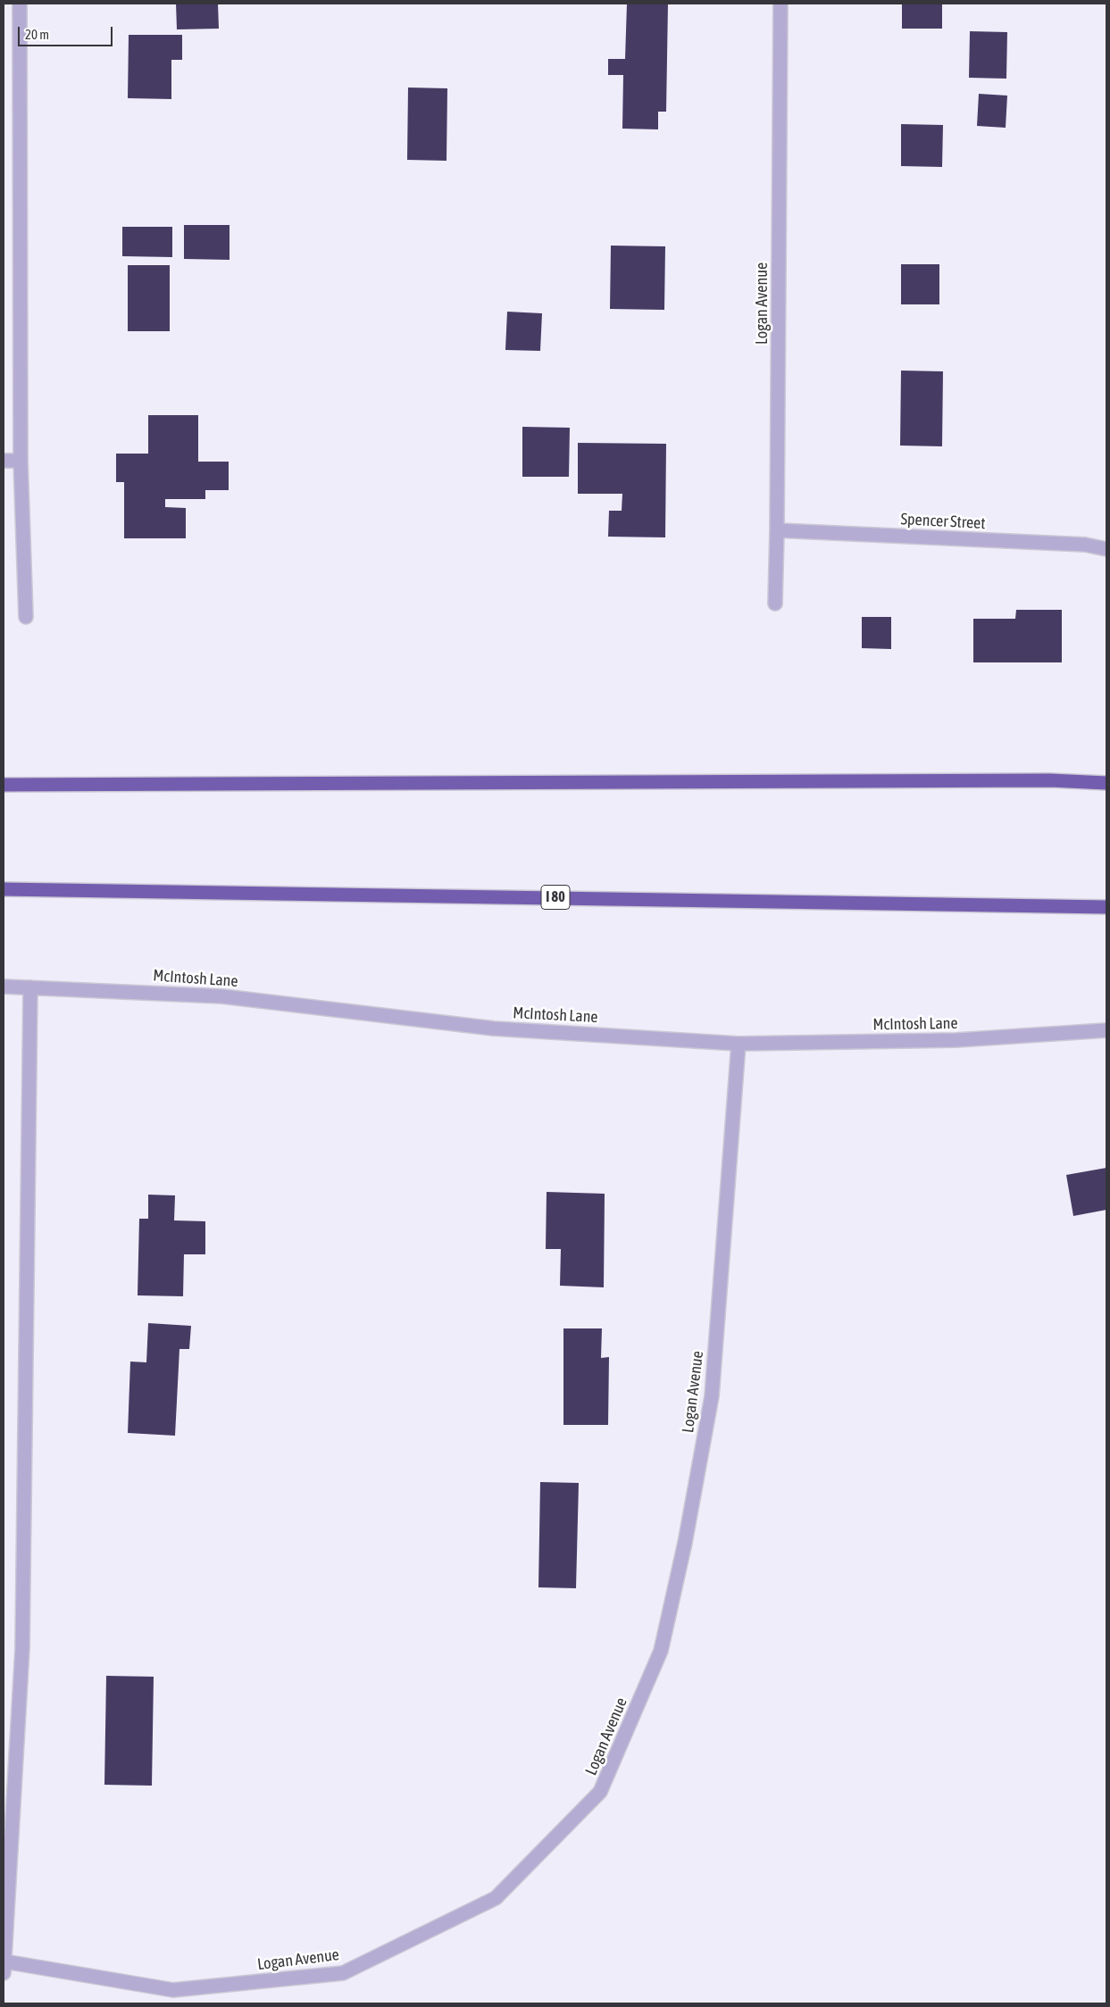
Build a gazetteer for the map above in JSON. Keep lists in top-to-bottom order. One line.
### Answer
{"streets":{"highway":["I 80"],"street":["Logan Avenue","Spencer Street","McIntosh Lane"]},"crossings":[["Logan Avenue","Spencer Street"],["Logan Avenue","McIntosh Lane"]],"scale_bar":"20 m"}
